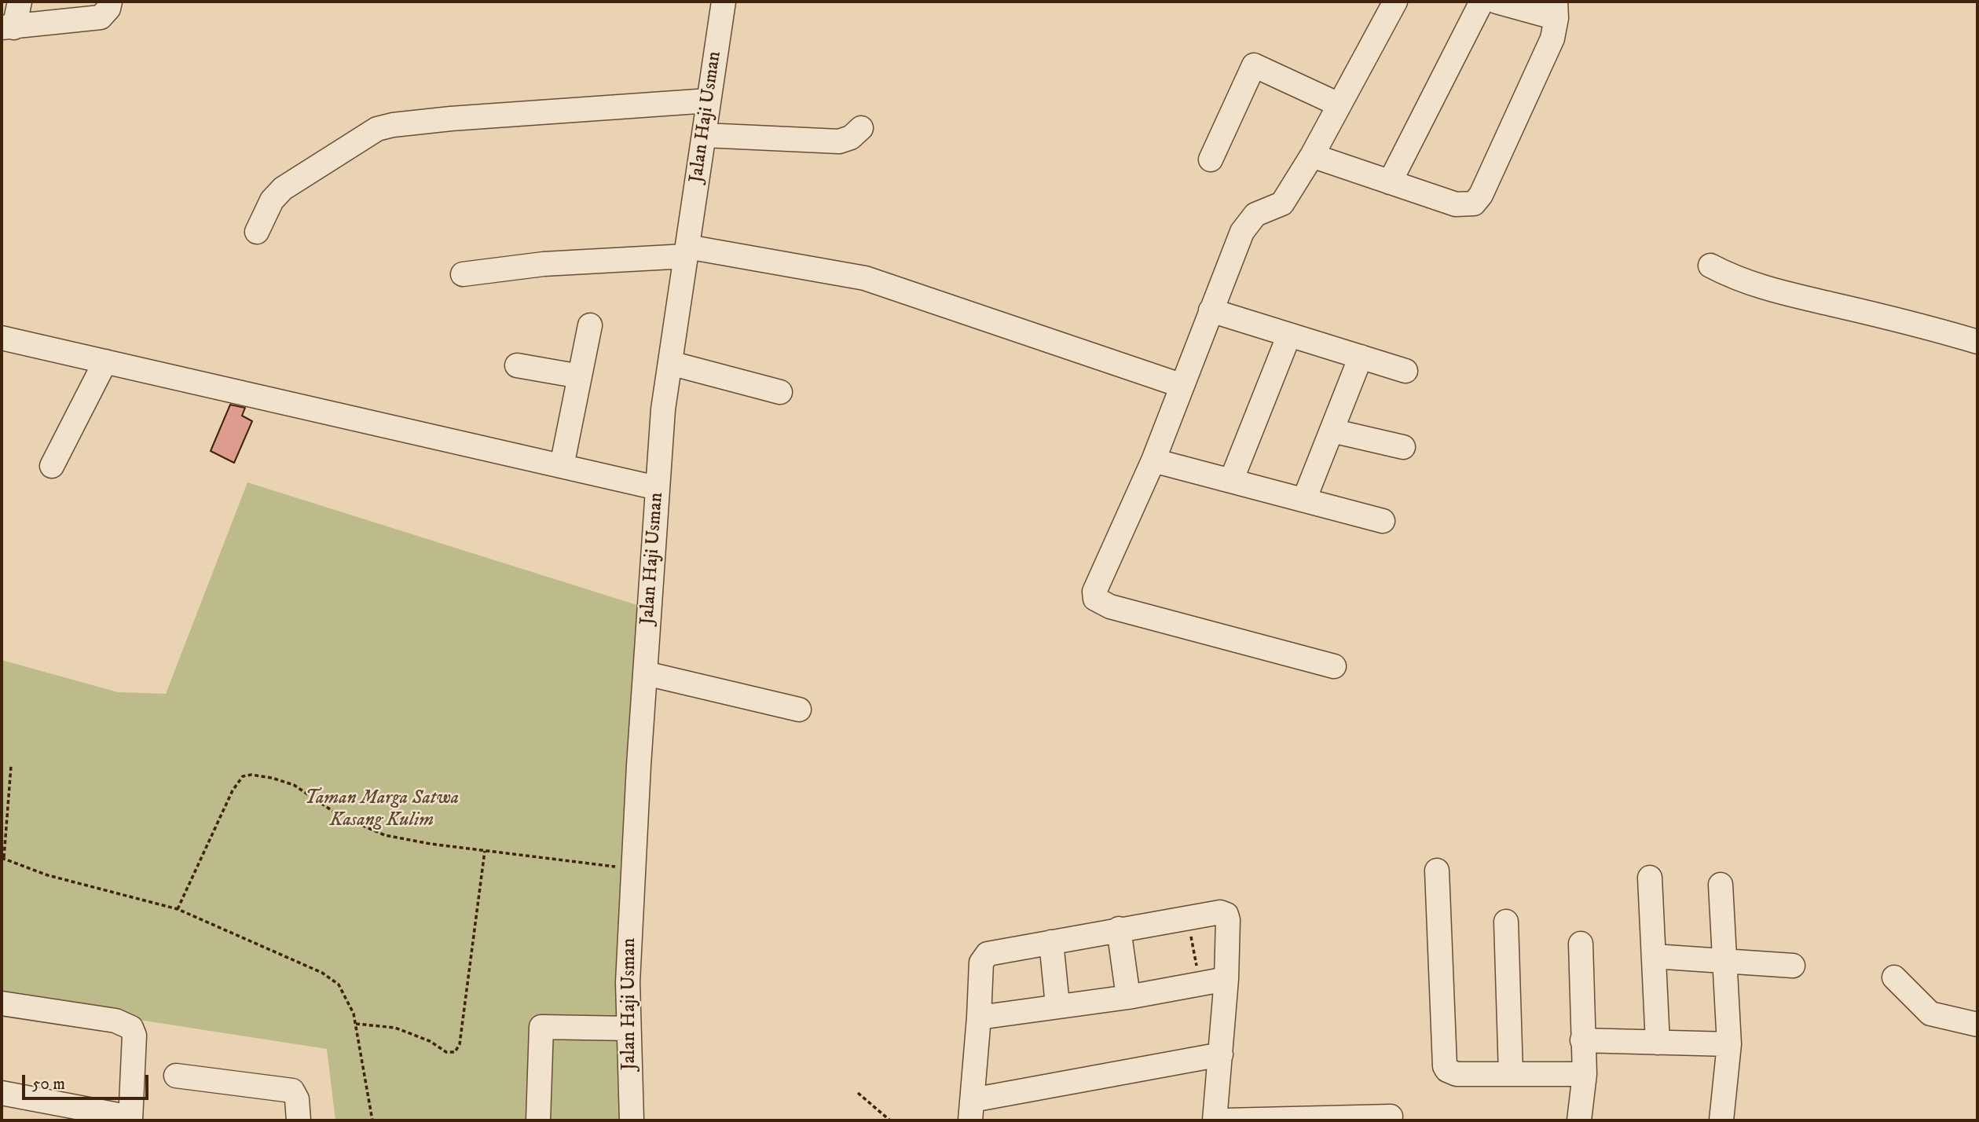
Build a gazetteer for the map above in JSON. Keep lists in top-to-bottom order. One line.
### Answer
{"streets":{"street":["Jalan Haji Usman"]},"parks":["Taman Marga Satwa Kasang Kulim"],"scale_bar":"50 m"}
